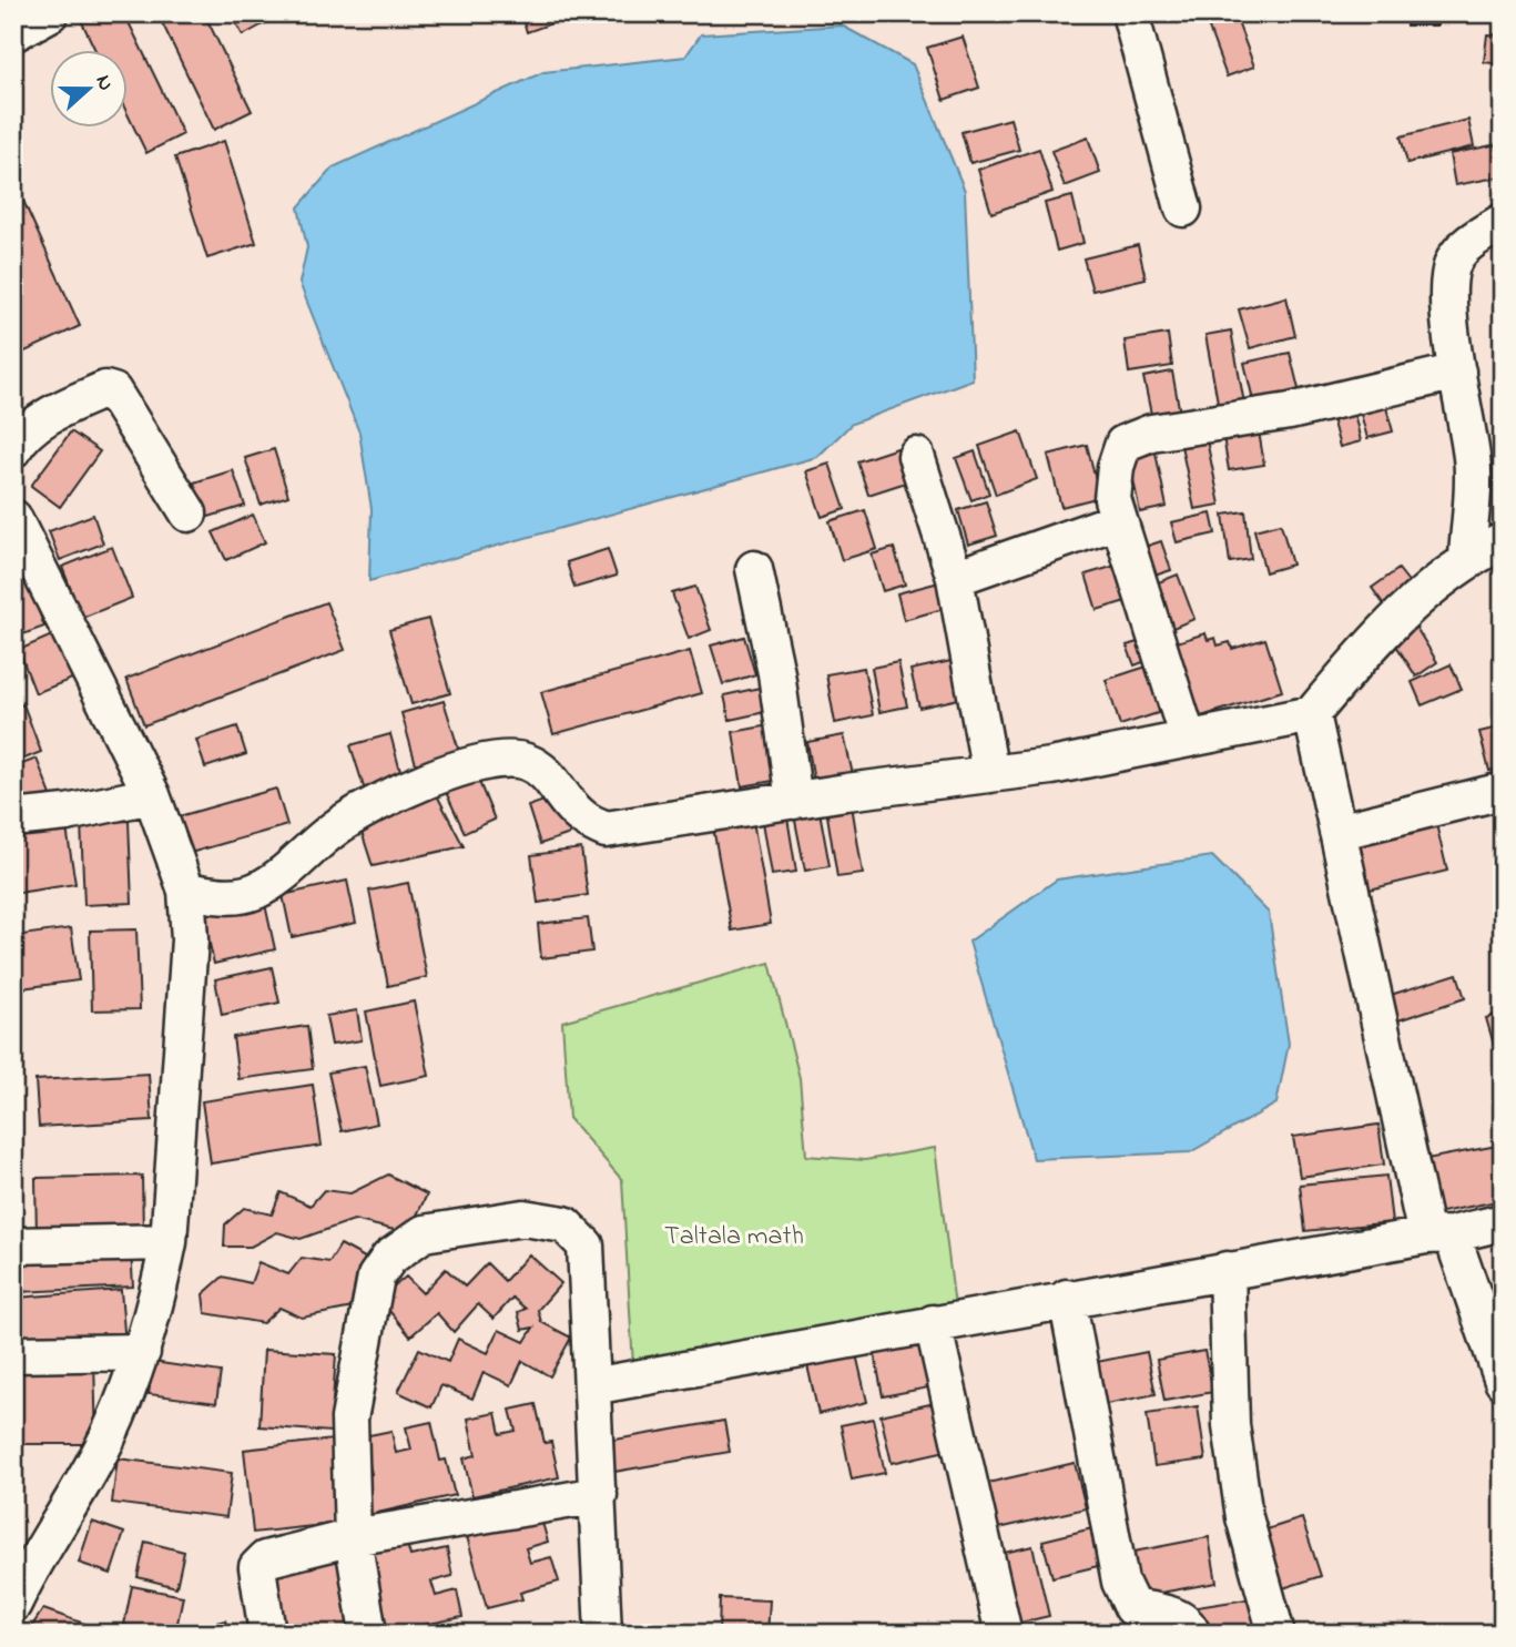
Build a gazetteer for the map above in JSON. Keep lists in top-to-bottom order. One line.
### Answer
{"parks":["Taltala math"],"north":"right"}
